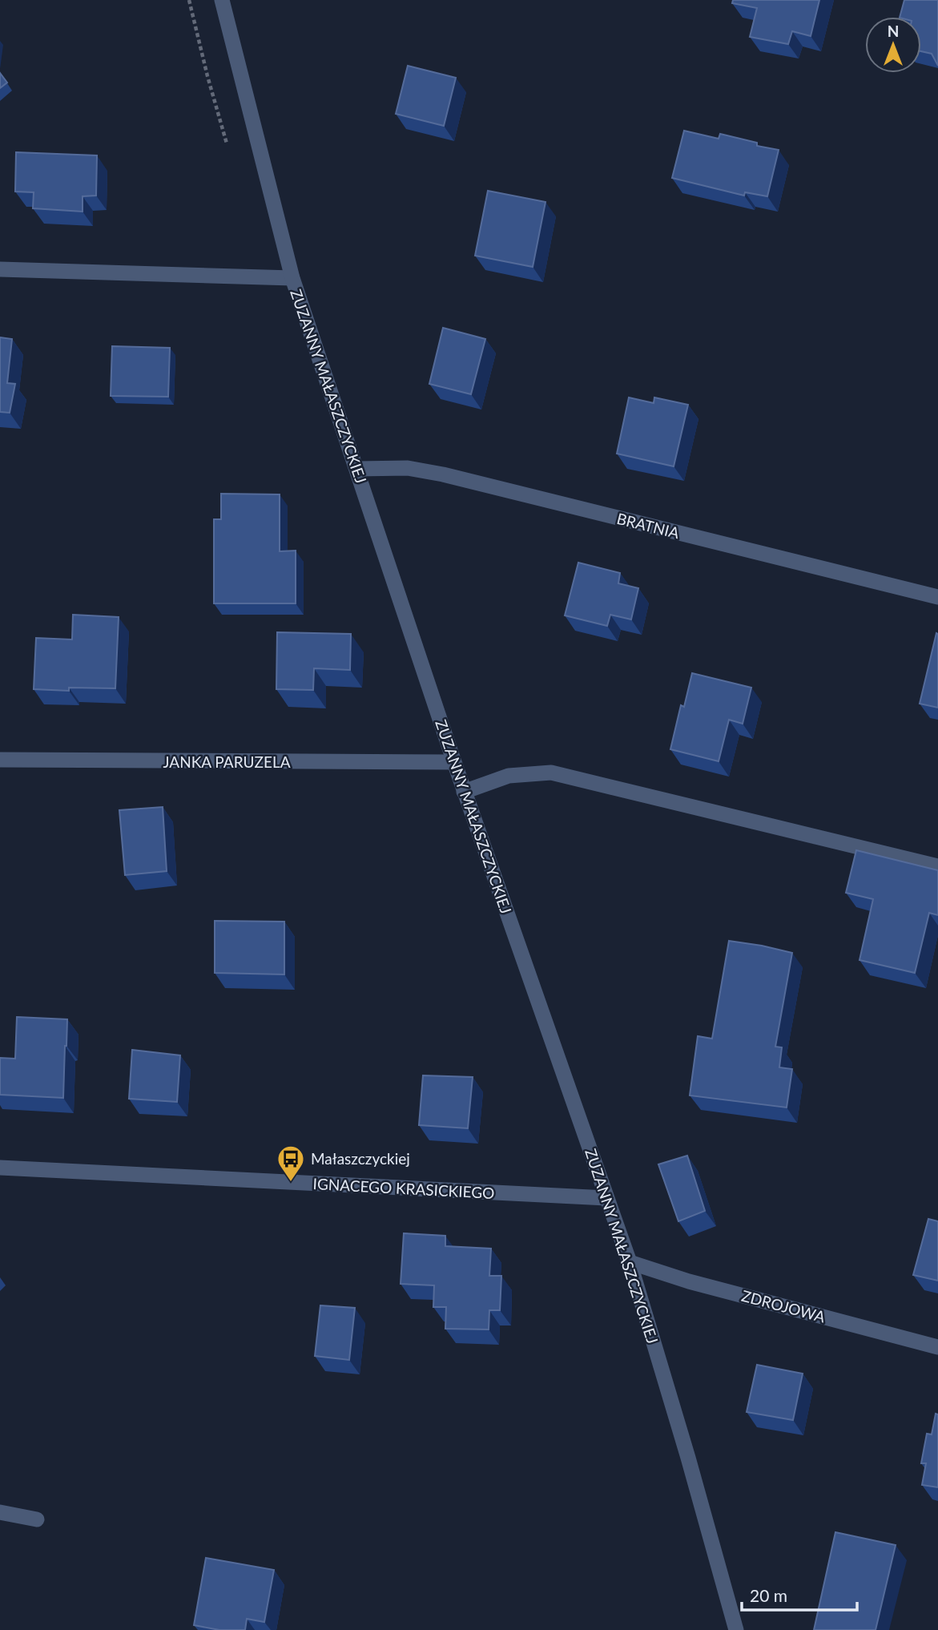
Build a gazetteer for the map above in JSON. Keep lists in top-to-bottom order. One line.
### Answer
{"streets":{"street":["ZUZANNY MAŁASZCZYCKIEJ","BRATNIA","JANKA PARUZELA","IGNACEGO KRASICKIEGO","ZDROJOWA"]},"crossings":[["ZUZANNY MAŁASZCZYCKIEJ","BRATNIA"],["ZUZANNY MAŁASZCZYCKIEJ","JANKA PARUZELA"],["ZUZANNY MAŁASZCZYCKIEJ","IGNACEGO KRASICKIEGO"],["ZUZANNY MAŁASZCZYCKIEJ","ZDROJOWA"]],"places":{"bus stop":["Małaszczyckiej"]},"scale_bar":"20 m","north":"top"}
